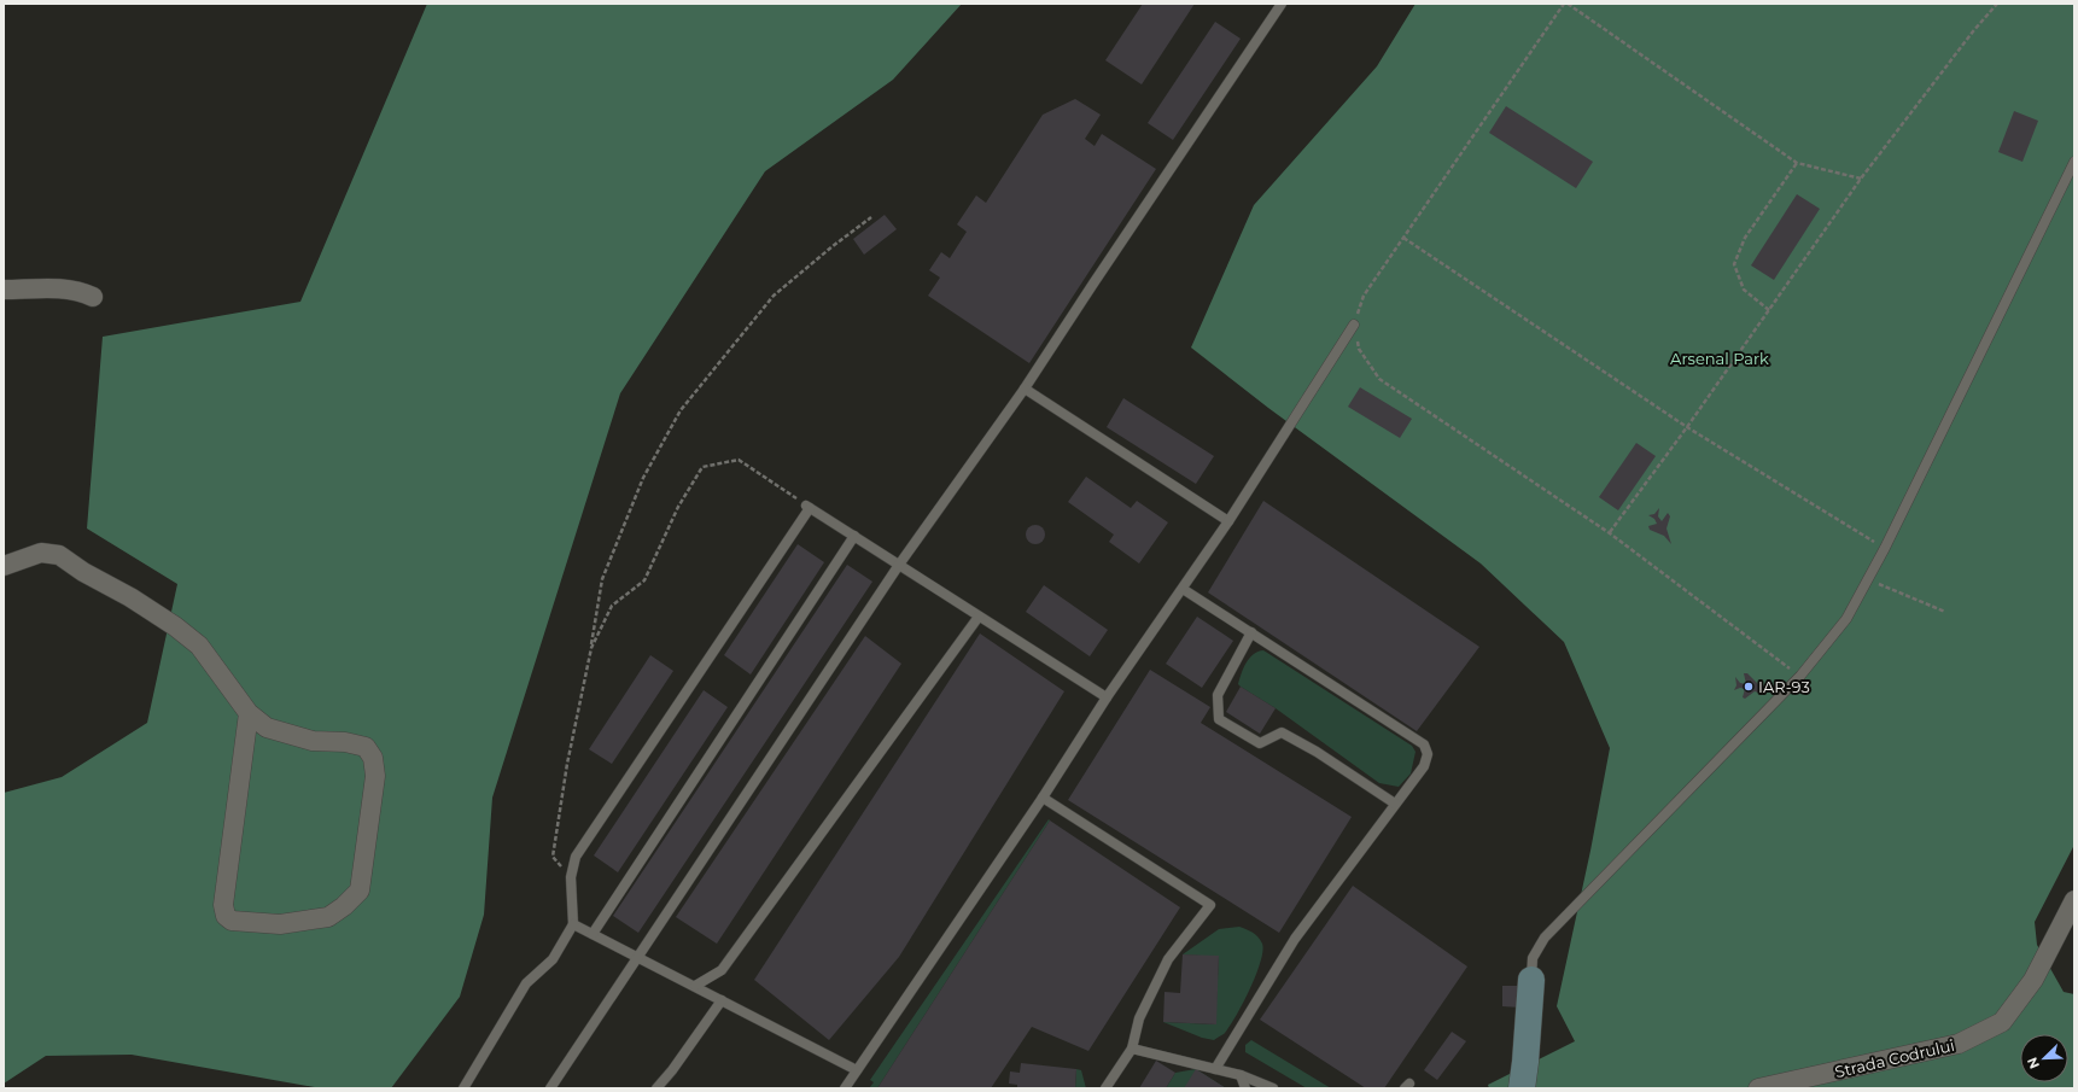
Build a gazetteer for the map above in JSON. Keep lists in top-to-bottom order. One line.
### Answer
{"streets":{"street":["Strada Codrului"]},"parks":["Arsenal Park"],"places":["IAR-93"],"north":"bottom left"}
